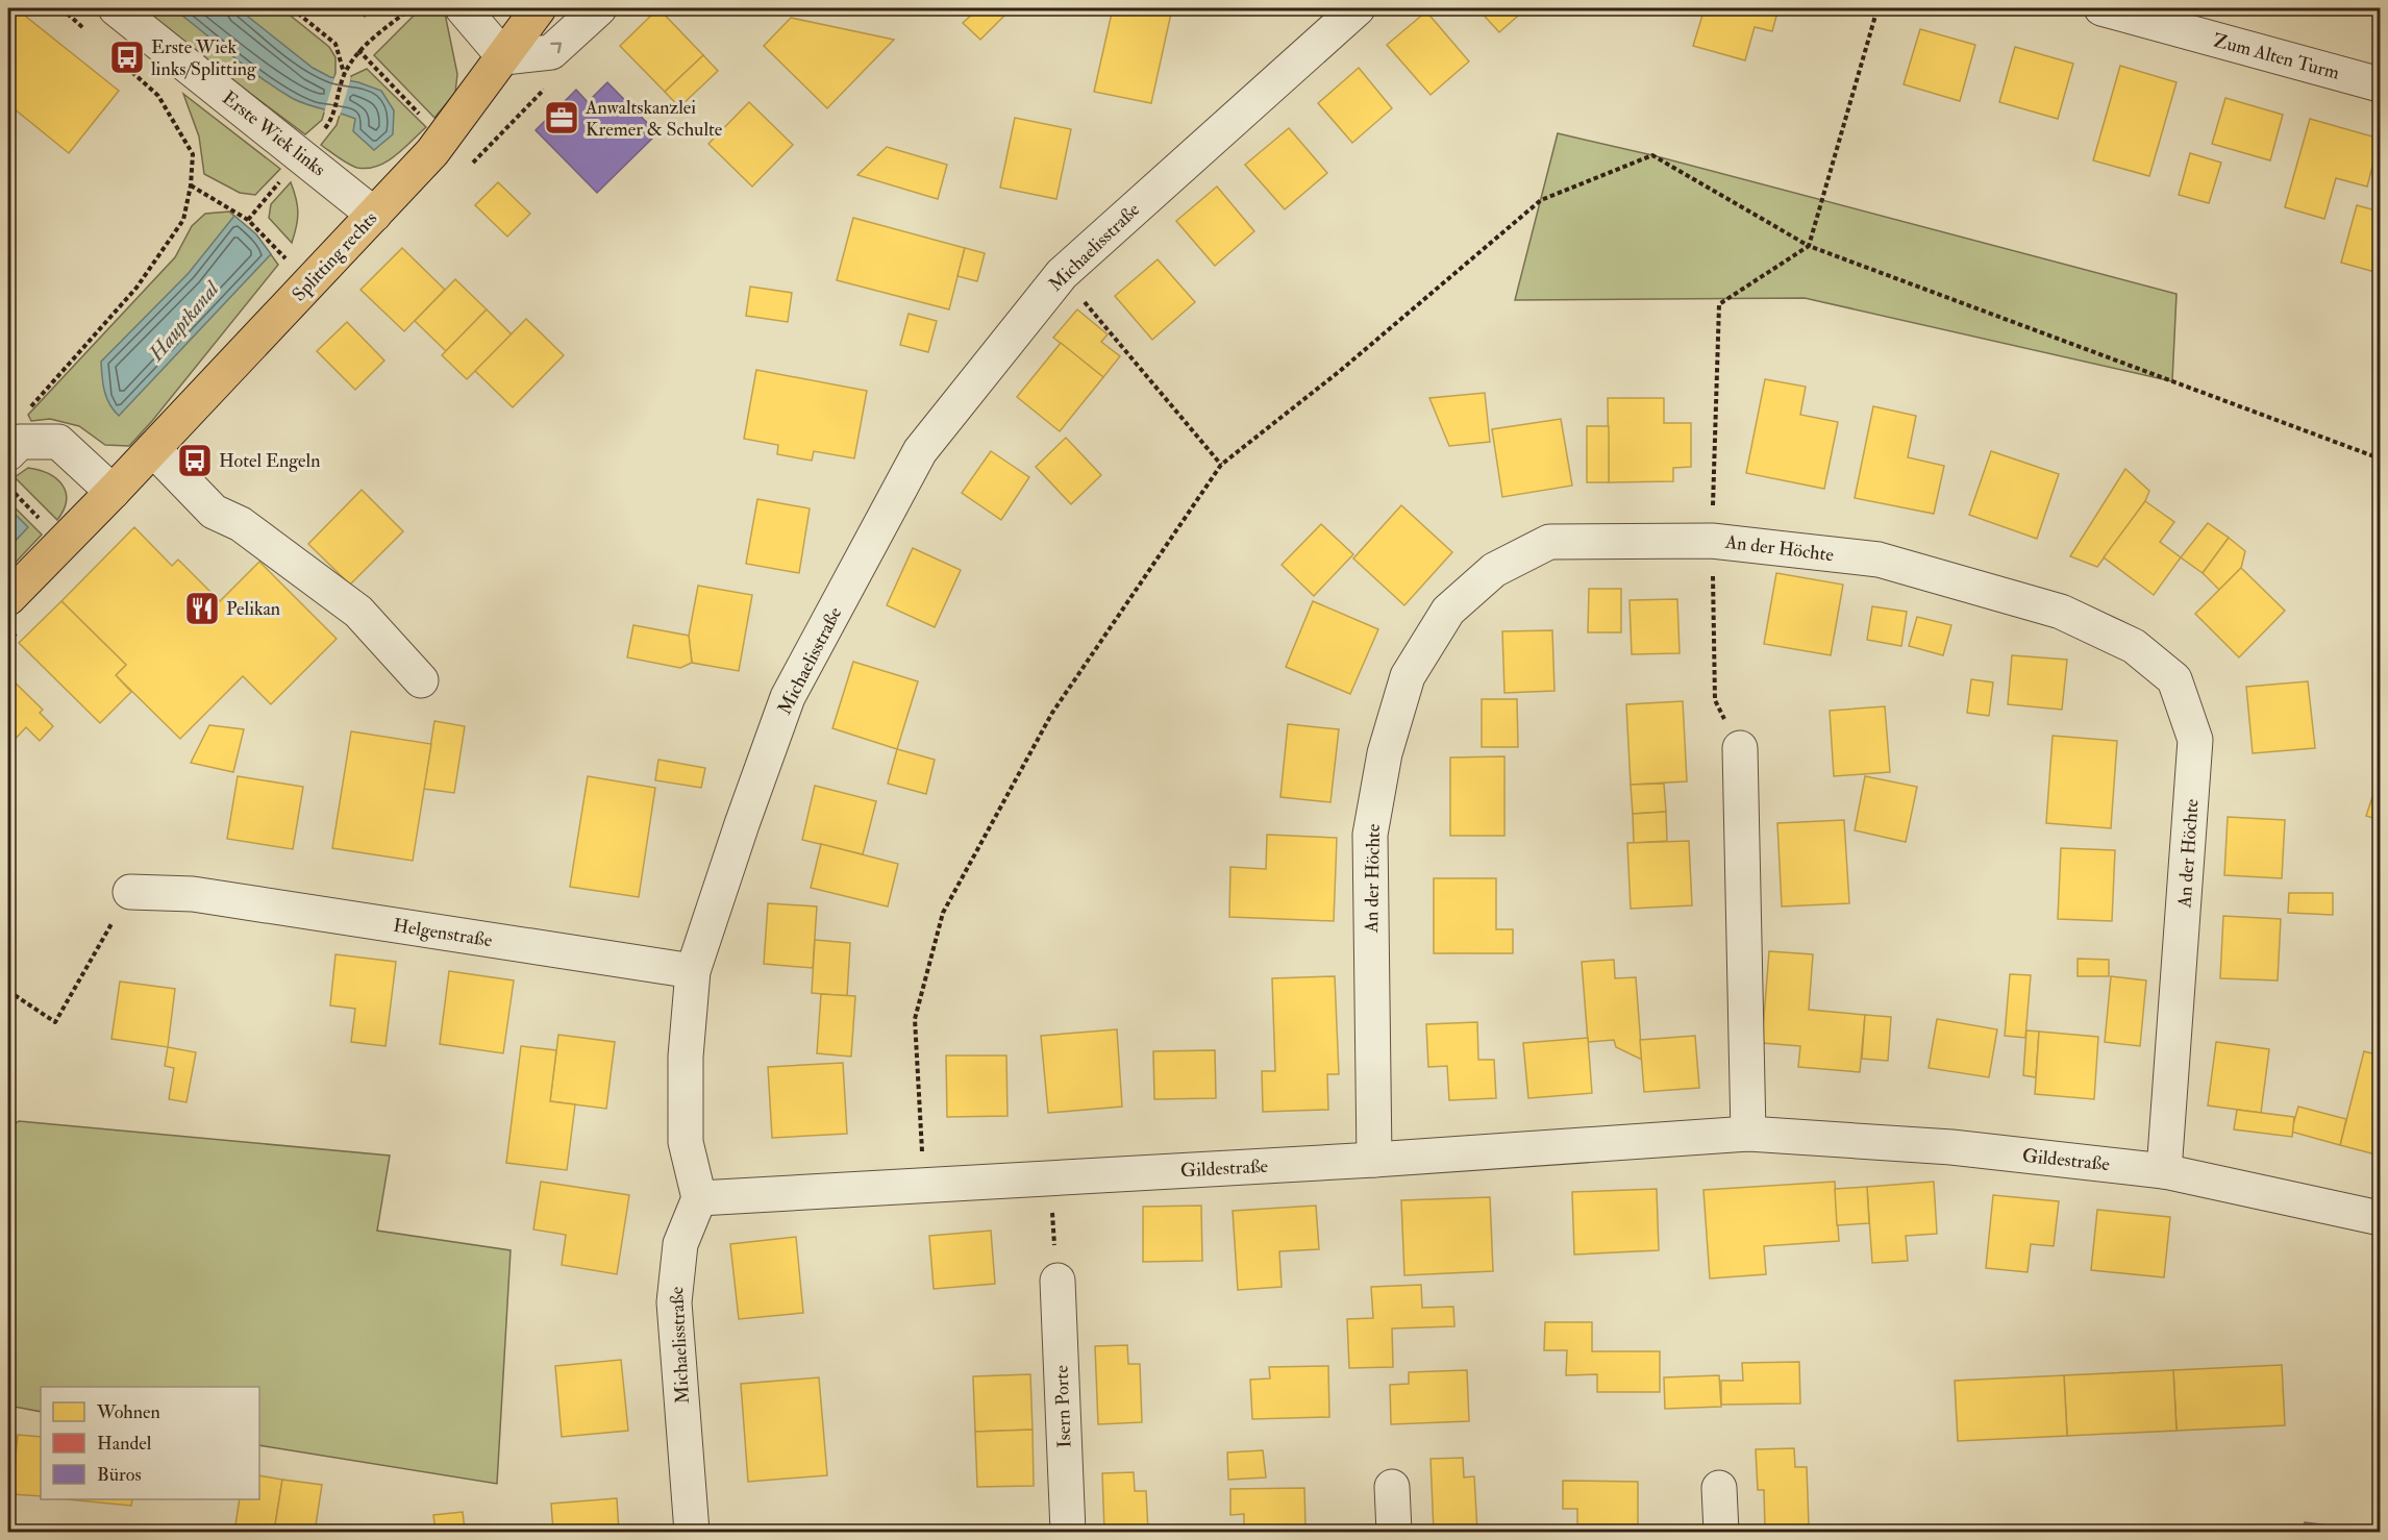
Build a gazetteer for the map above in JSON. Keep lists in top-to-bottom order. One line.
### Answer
{"streets":{"main road":["Splitting rechts"],"street":["Zum Alten Turm","Erste Wiek links","Michaelisstraße","An der Höchte","Helgenstraße","Gildestraße","Isern Porte"]},"crossings":[["Erste Wiek links","Splitting rechts"],["Michaelisstraße","Helgenstraße"],["Michaelisstraße","Gildestraße"],["An der Höchte","Gildestraße"]],"water":["Hauptkanal"],"places":{"bus stop":["Erste Wiek links/Splitting","Hotel Engeln"],"office":["Anwaltskanzlei Kremer & Schulte"],"restaurant":["Pelikan"]},"legend":["Wohnen","Handel","Büros"]}
